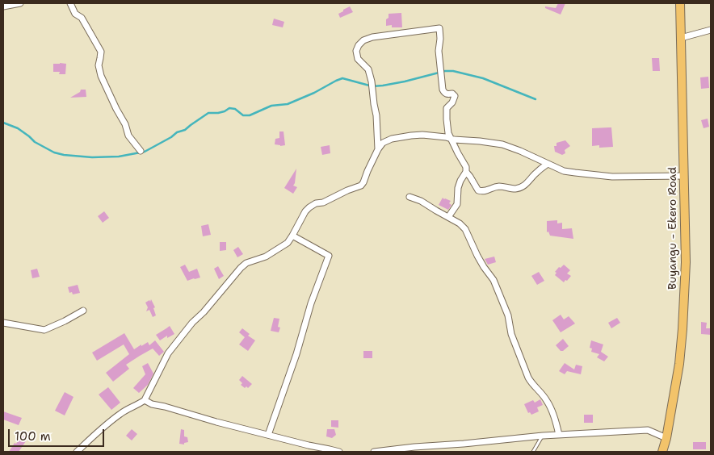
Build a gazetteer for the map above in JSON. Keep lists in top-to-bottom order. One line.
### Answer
{"streets":{"main road":["Buyangu - Ekero Road"]},"scale_bar":"100 m"}
